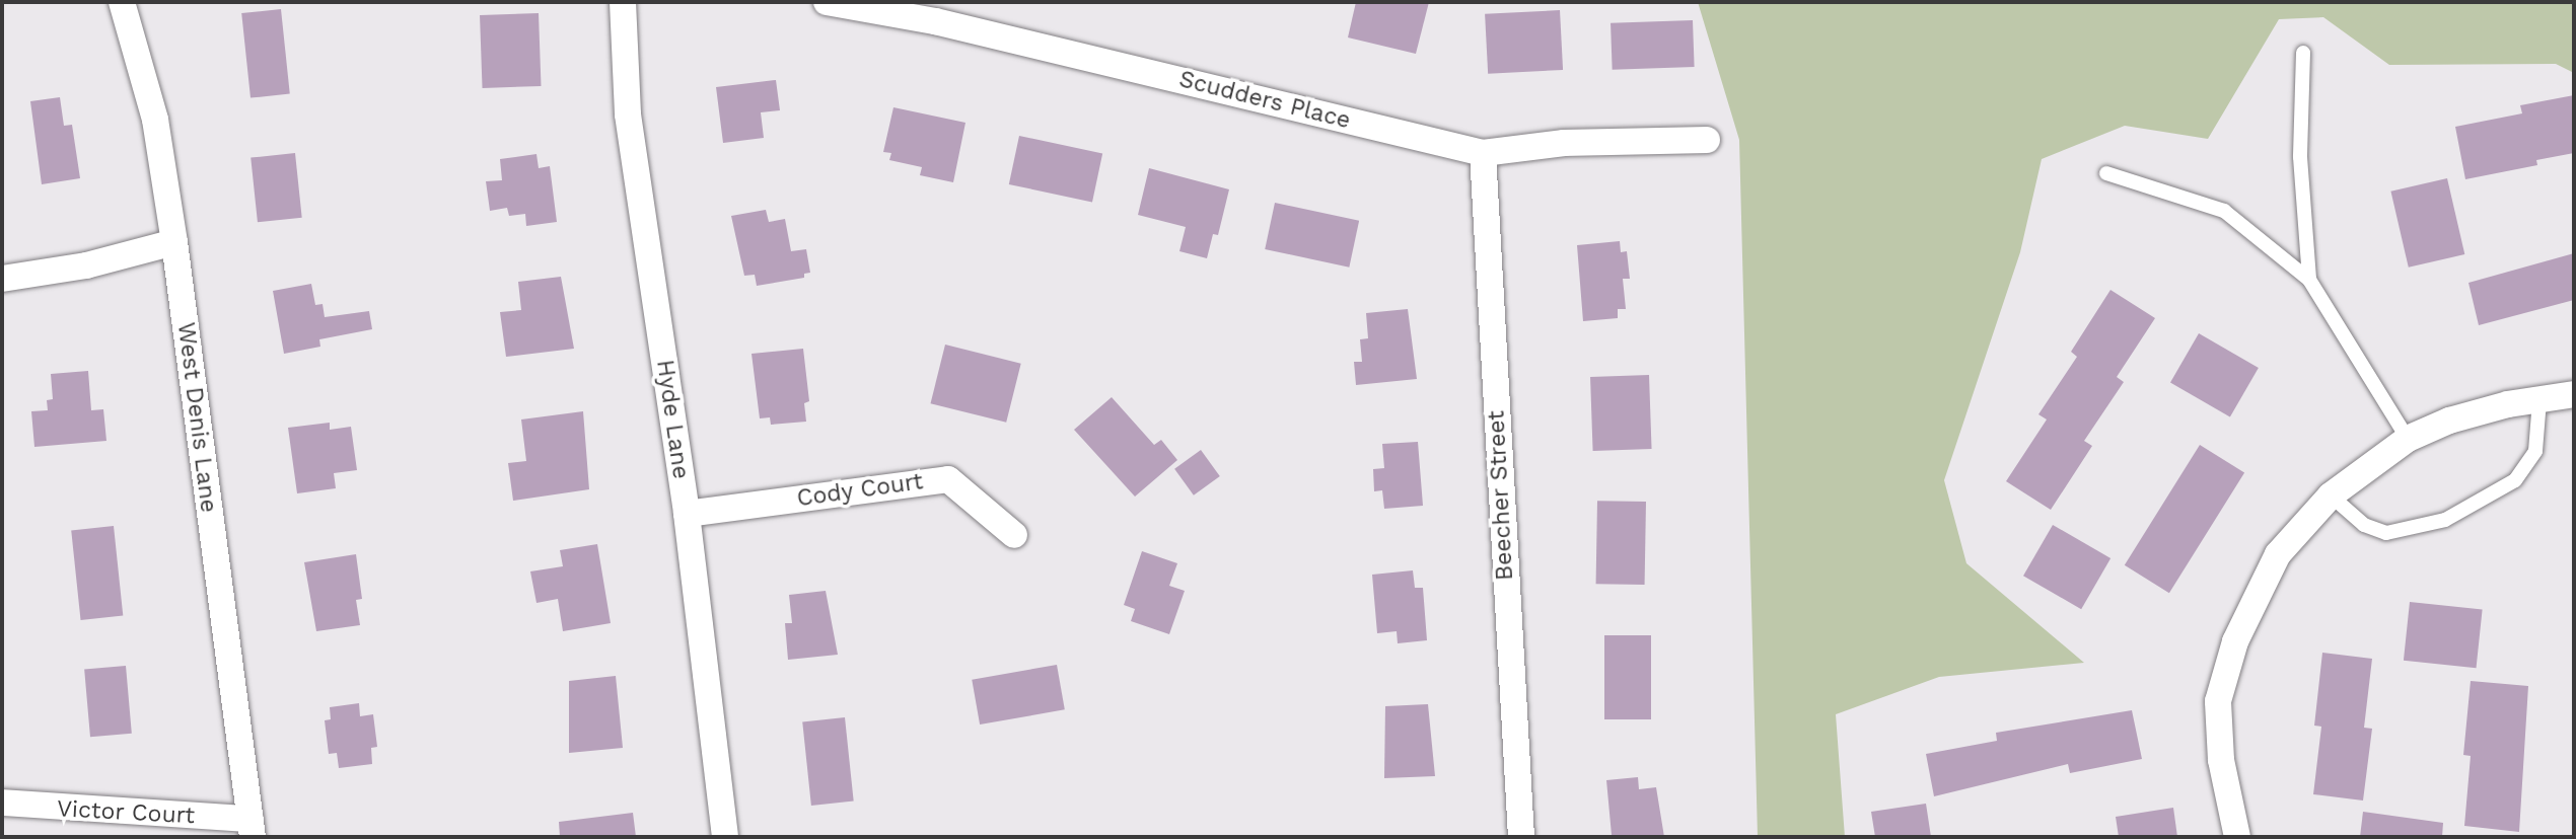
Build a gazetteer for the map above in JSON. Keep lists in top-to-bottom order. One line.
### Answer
{"streets":{"street":["Scudders Place","West Denis Lane","Hyde Lane","Cody Court","Beecher Street","Victor Court"]},"crossings":[["Scudders Place","Beecher Street"],["West Denis Lane","Victor Court"],["Hyde Lane","Cody Court"]]}
